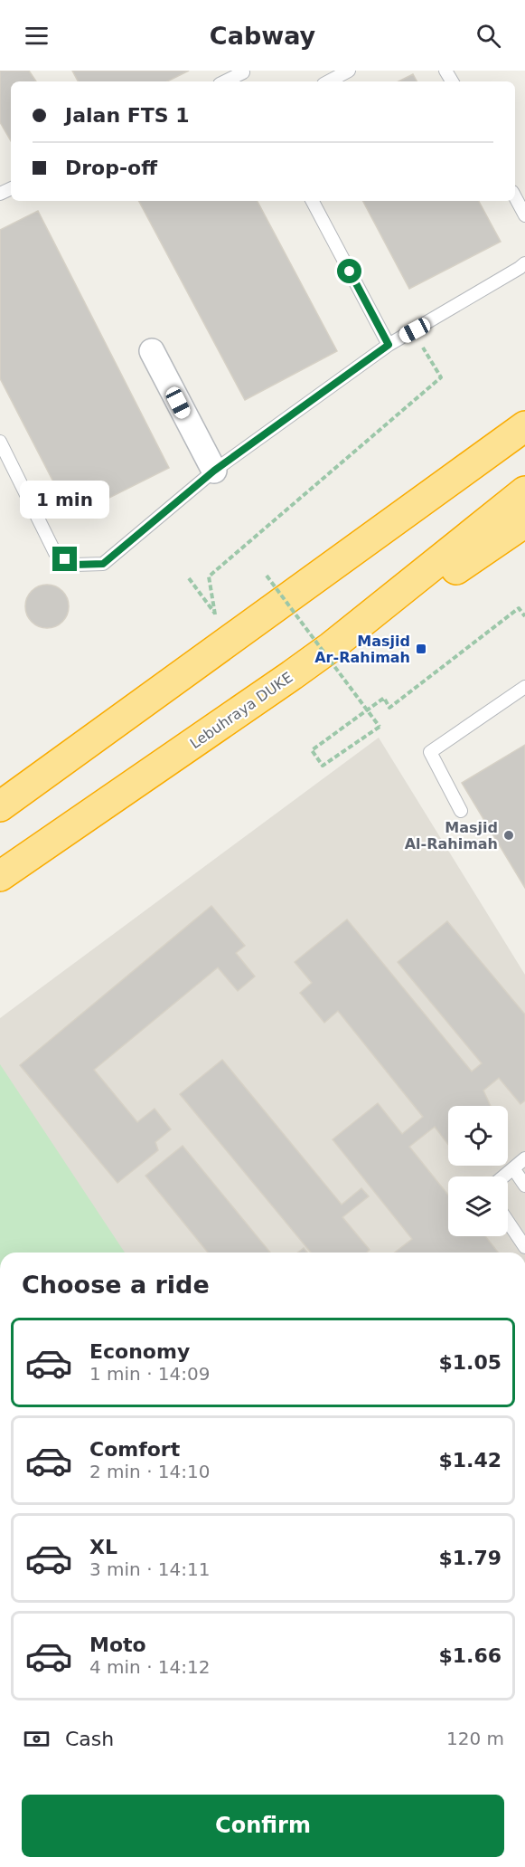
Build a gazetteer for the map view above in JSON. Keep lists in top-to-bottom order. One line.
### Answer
{"streets":{"highway":["Lebuhraya DUKE"]},"places":{"transit":["Masjid Ar-Rahimah"],"other":["Masjid Al-Rahimah"]},"page":{"header":"Cabway","banner":["Jalan FTS 1","Drop-off"],"bubble":"1 min","heading":"Choose a ride","list":[{"name":"Economy","note":"1 min · 14:09","value":"$1.05"},{"name":"Comfort","note":"2 min · 14:10","value":"$1.42"},{"name":"XL","note":"3 min · 14:11","value":"$1.79"},{"name":"Moto","note":"4 min · 14:12","value":"$1.66"}],"pay":["Cash","120 m"],"buttons":"Confirm"}}
